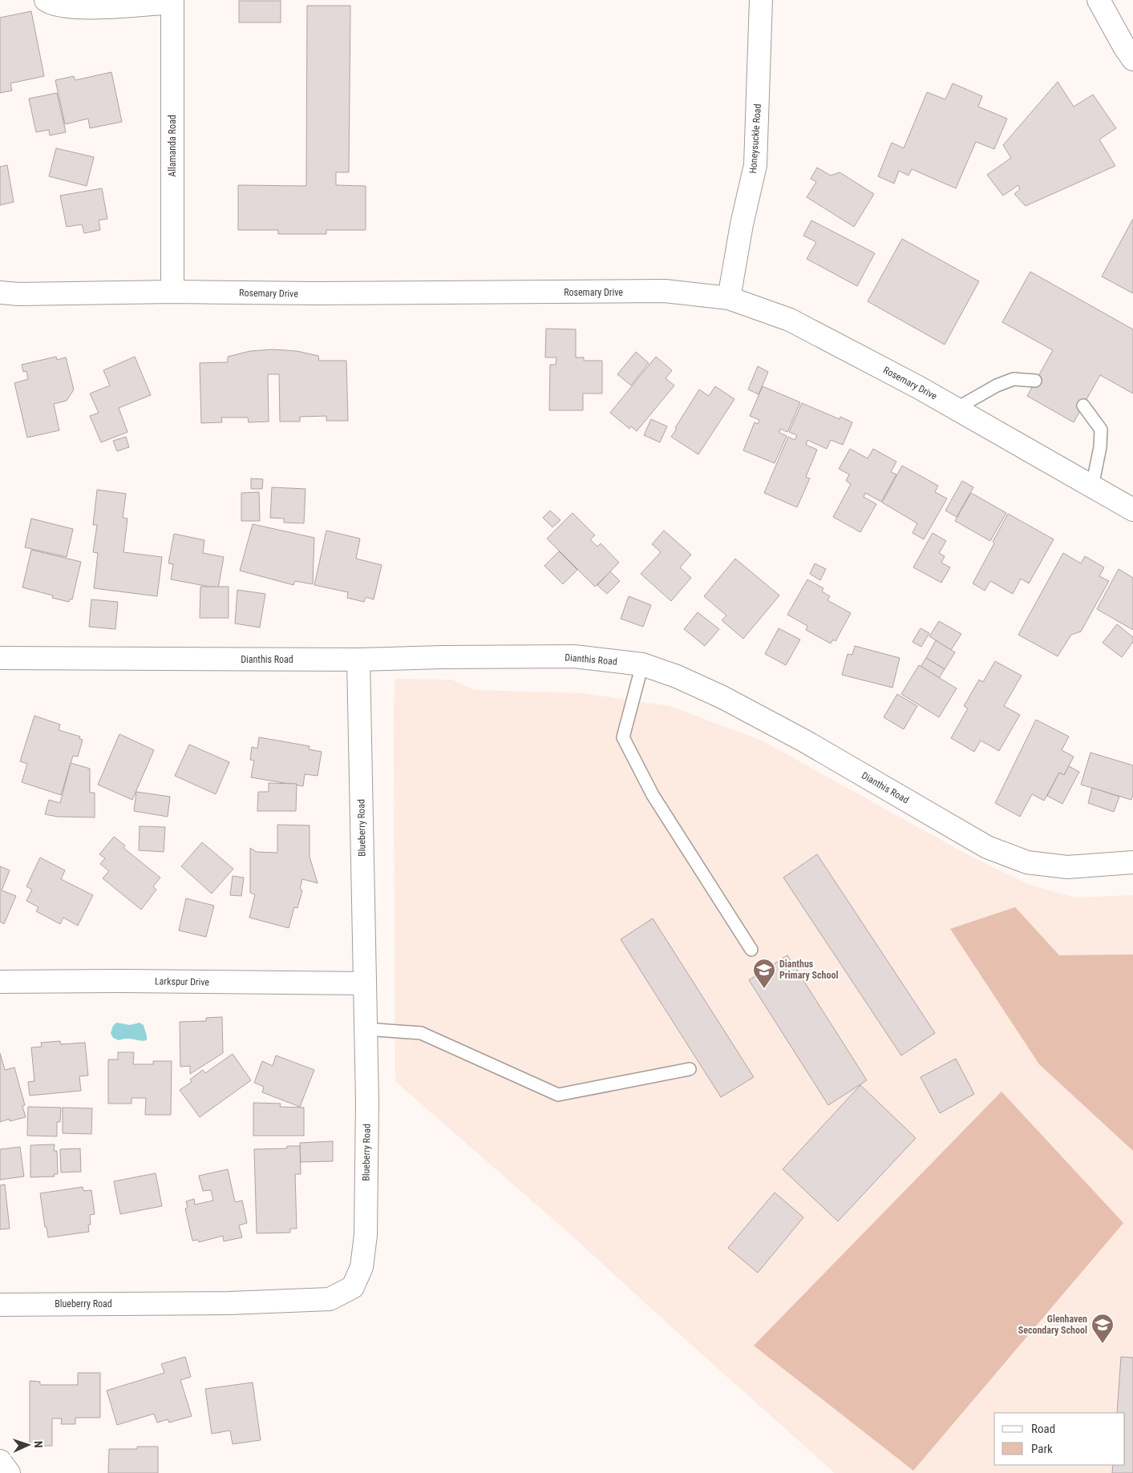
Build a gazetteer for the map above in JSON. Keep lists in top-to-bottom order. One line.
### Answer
{"streets":{"street":["Honeysuckle Road","Allamanda Road","Rosemary Drive","Dianthis Road","Blueberry Road","Larkspur Drive"]},"crossings":[["Honeysuckle Road","Rosemary Drive"],["Allamanda Road","Rosemary Drive"],["Dianthis Road","Blueberry Road"],["Blueberry Road","Larkspur Drive"]],"places":{"school or university":["Dianthus Primary School","Glenhaven Secondary School"]},"legend":["Road","Park"],"north":"right"}
